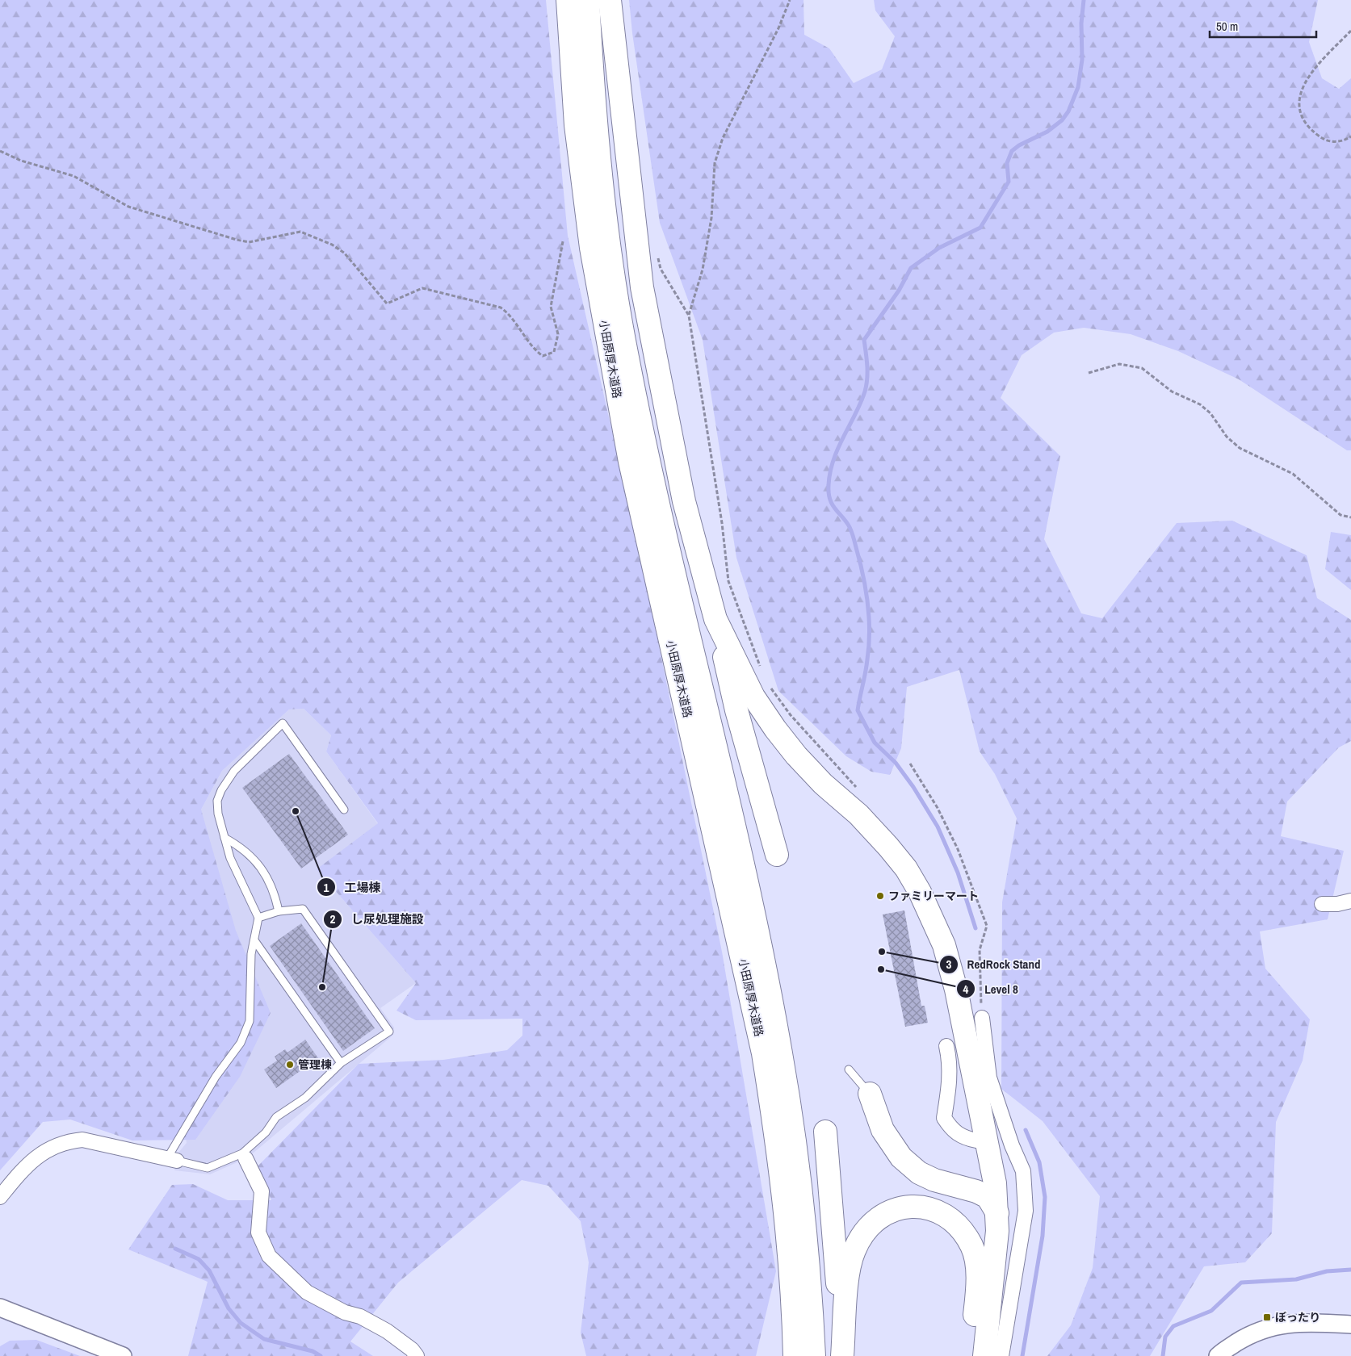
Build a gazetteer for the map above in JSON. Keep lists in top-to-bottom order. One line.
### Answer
{"streets":{"highway":["小田原厚木道路"]},"places":{"other":["工場棟","ファミリーマート","RedRock Stand","Level 8","し尿処理施設","管理棟"],"transit":["ぼったり"]},"scale_bar":"50 m"}
